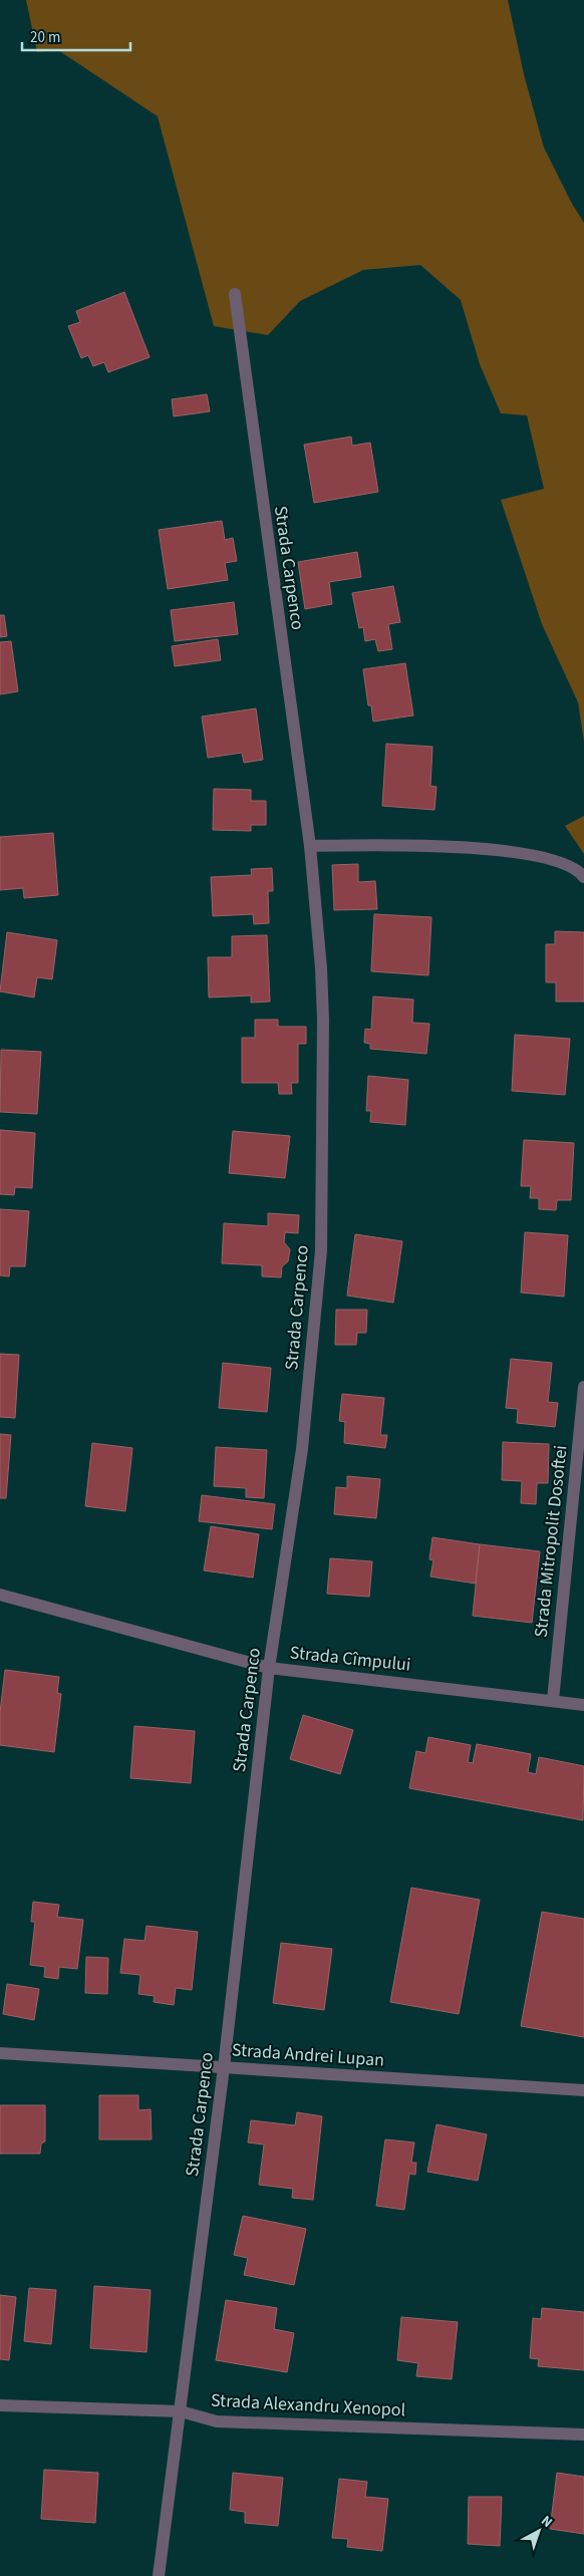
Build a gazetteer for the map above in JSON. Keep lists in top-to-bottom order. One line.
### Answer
{"streets":{"street":["Strada Carpenco","Strada Mitropolit Dosoftei","Strada Cîmpului","Strada Andrei Lupan","Strada Alexandru Xenopol"]},"crossings":[["Strada Carpenco","Strada Cîmpului"],["Strada Carpenco","Strada Andrei Lupan"],["Strada Carpenco","Strada Alexandru Xenopol"],["Strada Mitropolit Dosoftei","Strada Cîmpului"]],"scale_bar":"20 m","north":"top right"}
